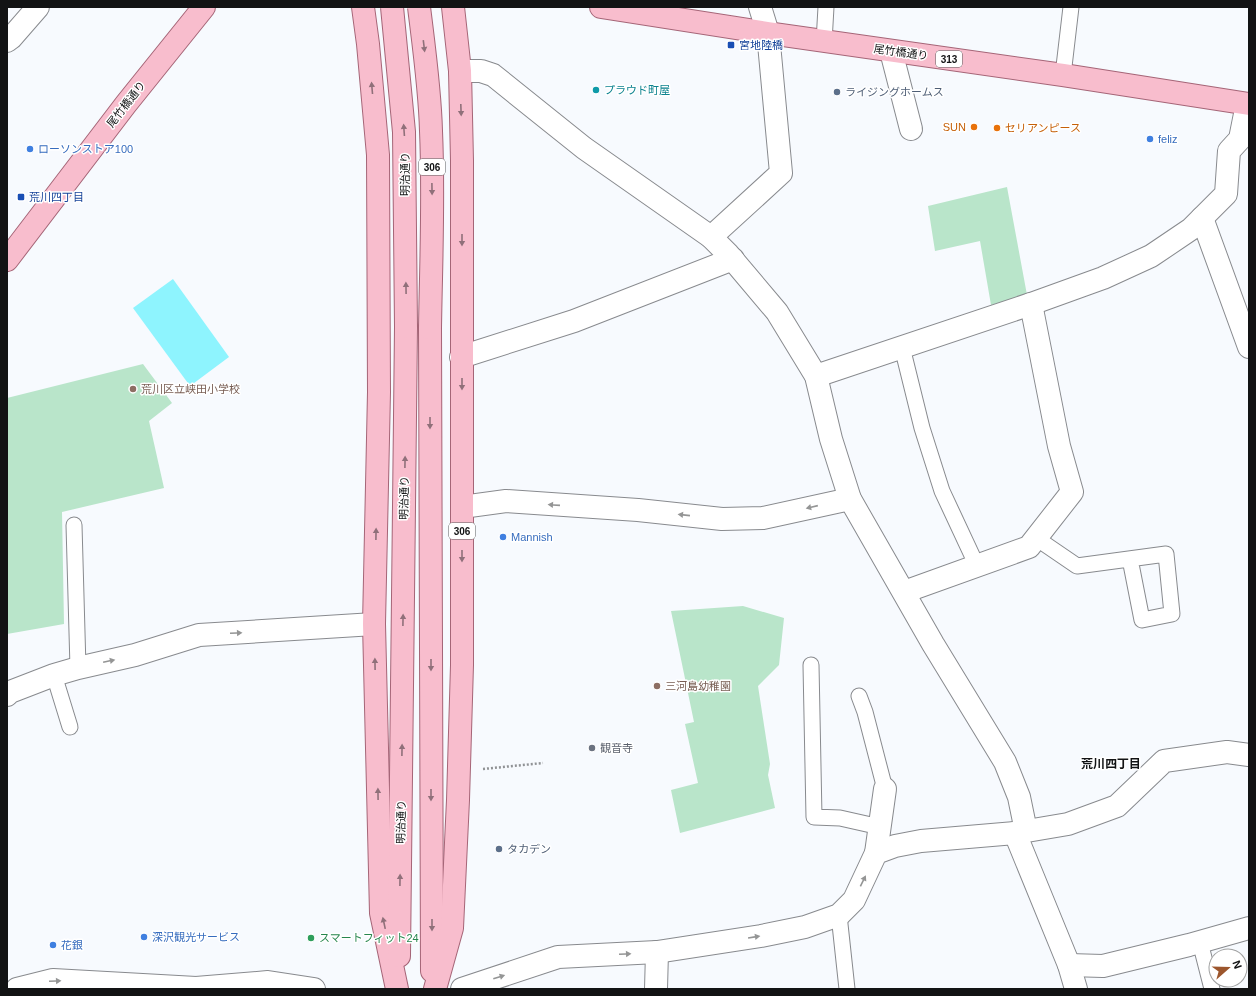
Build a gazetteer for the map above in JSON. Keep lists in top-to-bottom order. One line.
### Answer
{"streets":{"main road":["尾竹橋通り","313","306","明治通り"]},"crossings":[["306","明治通り"]],"districts":["荒川四丁目"],"places":{"transit":["宮地陸橋","荒川四丁目"],"other":["プラウド町屋","ライジングホームス","SUN","セリアンピース","feliz","ローソンストア100","荒川区立峡田小学校","Mannish","三河島幼稚園","観音寺","タカデン","深沢観光サービス","スマートフィット24","花銀"]},"north":"right"}
